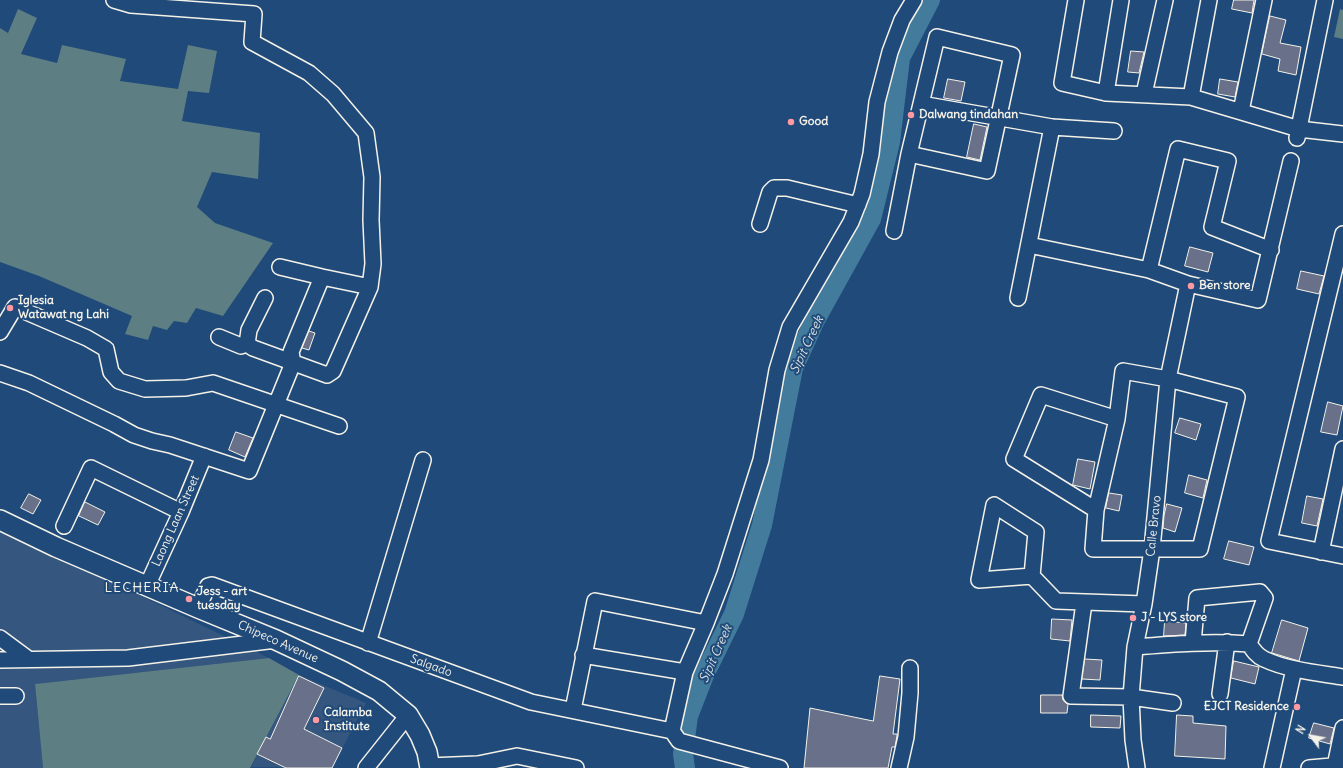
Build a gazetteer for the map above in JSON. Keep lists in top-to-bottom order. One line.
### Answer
{"streets":{"main road":["Chipeco Avenue"],"street":["Laong Laan Street","Calle Bravo","Salgado"]},"crossings":[["Laong Laan Street","Chipeco Avenue"],["Chipeco Avenue","Salgado"]],"districts":["LECHERIA"],"water":["Sipit Creek"],"places":["Dalwang tindahan","Good","Ben store","Iglesia Watawat ng Lahi","Jess - art tuesday","J - LYS store","EJCT Residence","Calamba Institute"],"north":"top left"}
